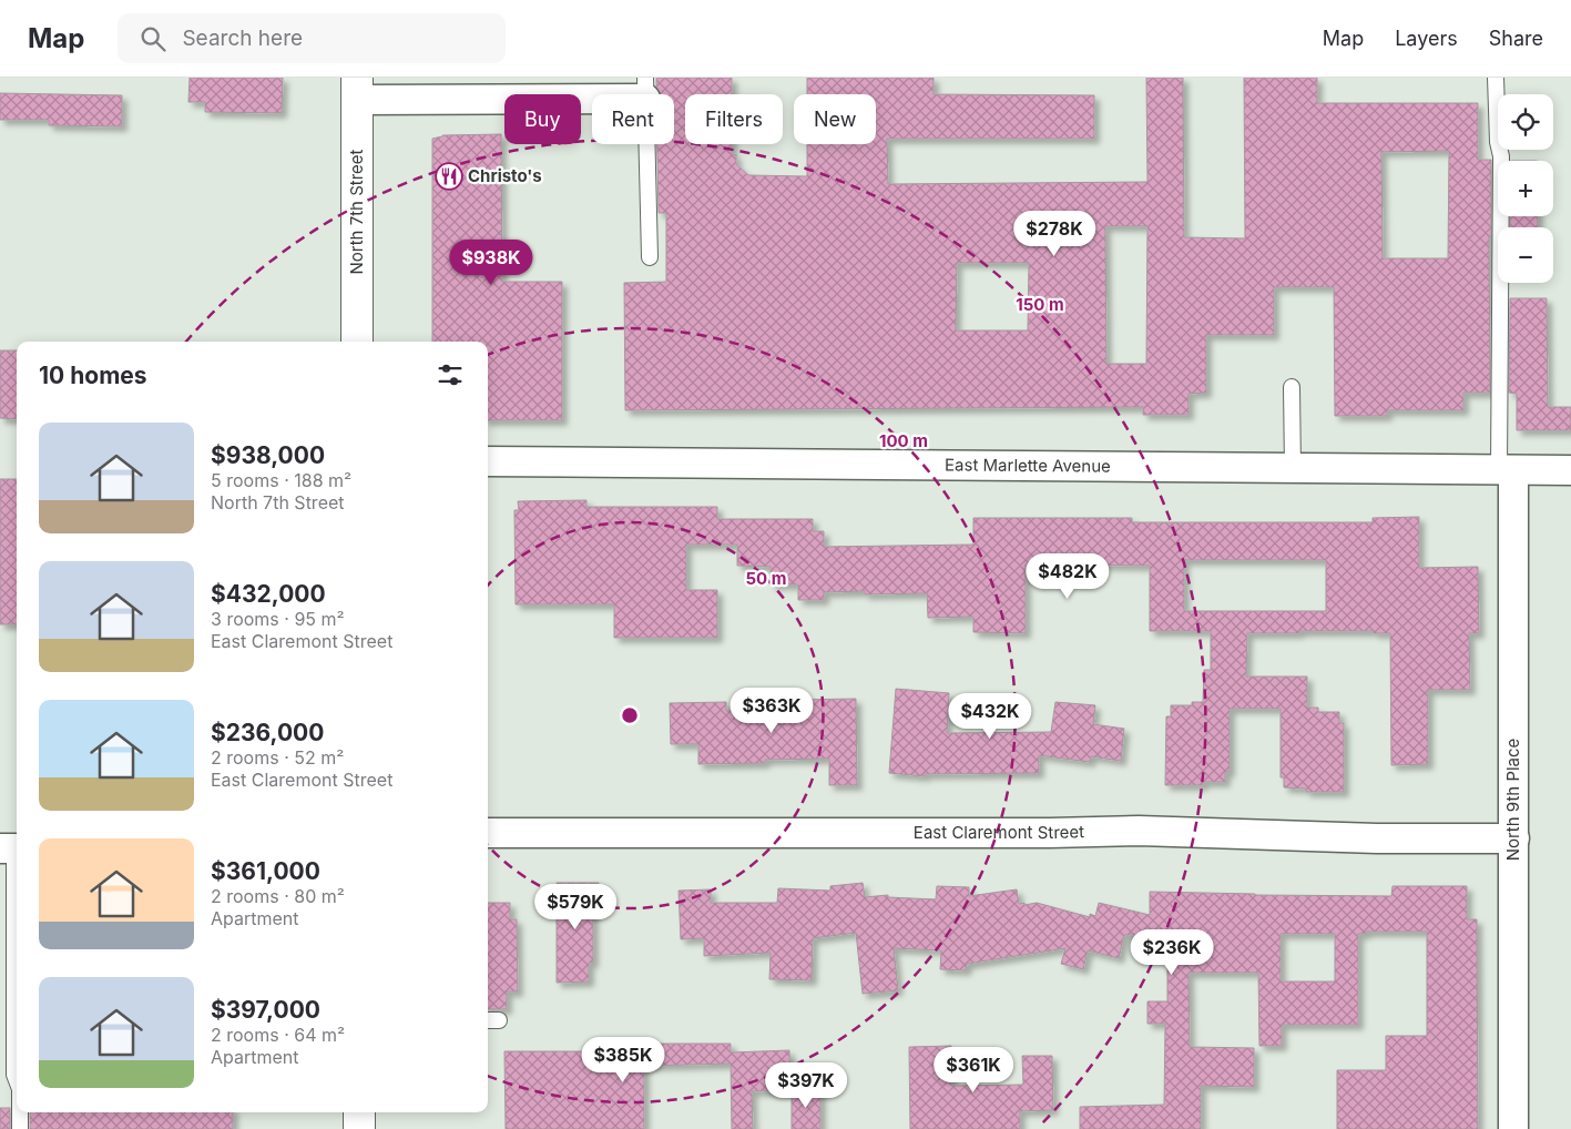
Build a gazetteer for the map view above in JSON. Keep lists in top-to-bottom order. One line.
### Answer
{"streets":{"main road":["North 7th Street"],"street":["East Marlette Avenue","North 9th Place","East Claremont Street"]},"crossings":[["East Marlette Avenue","North 9th Place"],["North 9th Place","East Claremont Street"]],"places":{"restaurant":["Christo's"]},"page":{"header":"Map","search":"Search here","nav":["Map","Layers","Share"],"map_buttons":["+","−"],"chip":["Buy","Rent","Filters","New"],"price":["$278K","$938K","$482K","$363K","$432K","$579K","$236K","$385K","$361K","$397K"],"heading":"10 homes","list":[{"name":"$938,000","note":"5 rooms · 188 m² · North 7th Street"},{"name":"$432,000","note":"3 rooms · 95 m² · East Claremont Street"},{"name":"$236,000","note":"2 rooms · 52 m² · East Claremont Street"},{"name":"$361,000","note":"2 rooms · 80 m² · Apartment"},{"name":"$397,000","note":"2 rooms · 64 m² · Apartment"}]},"rings":["150 m","100 m","50 m"]}
